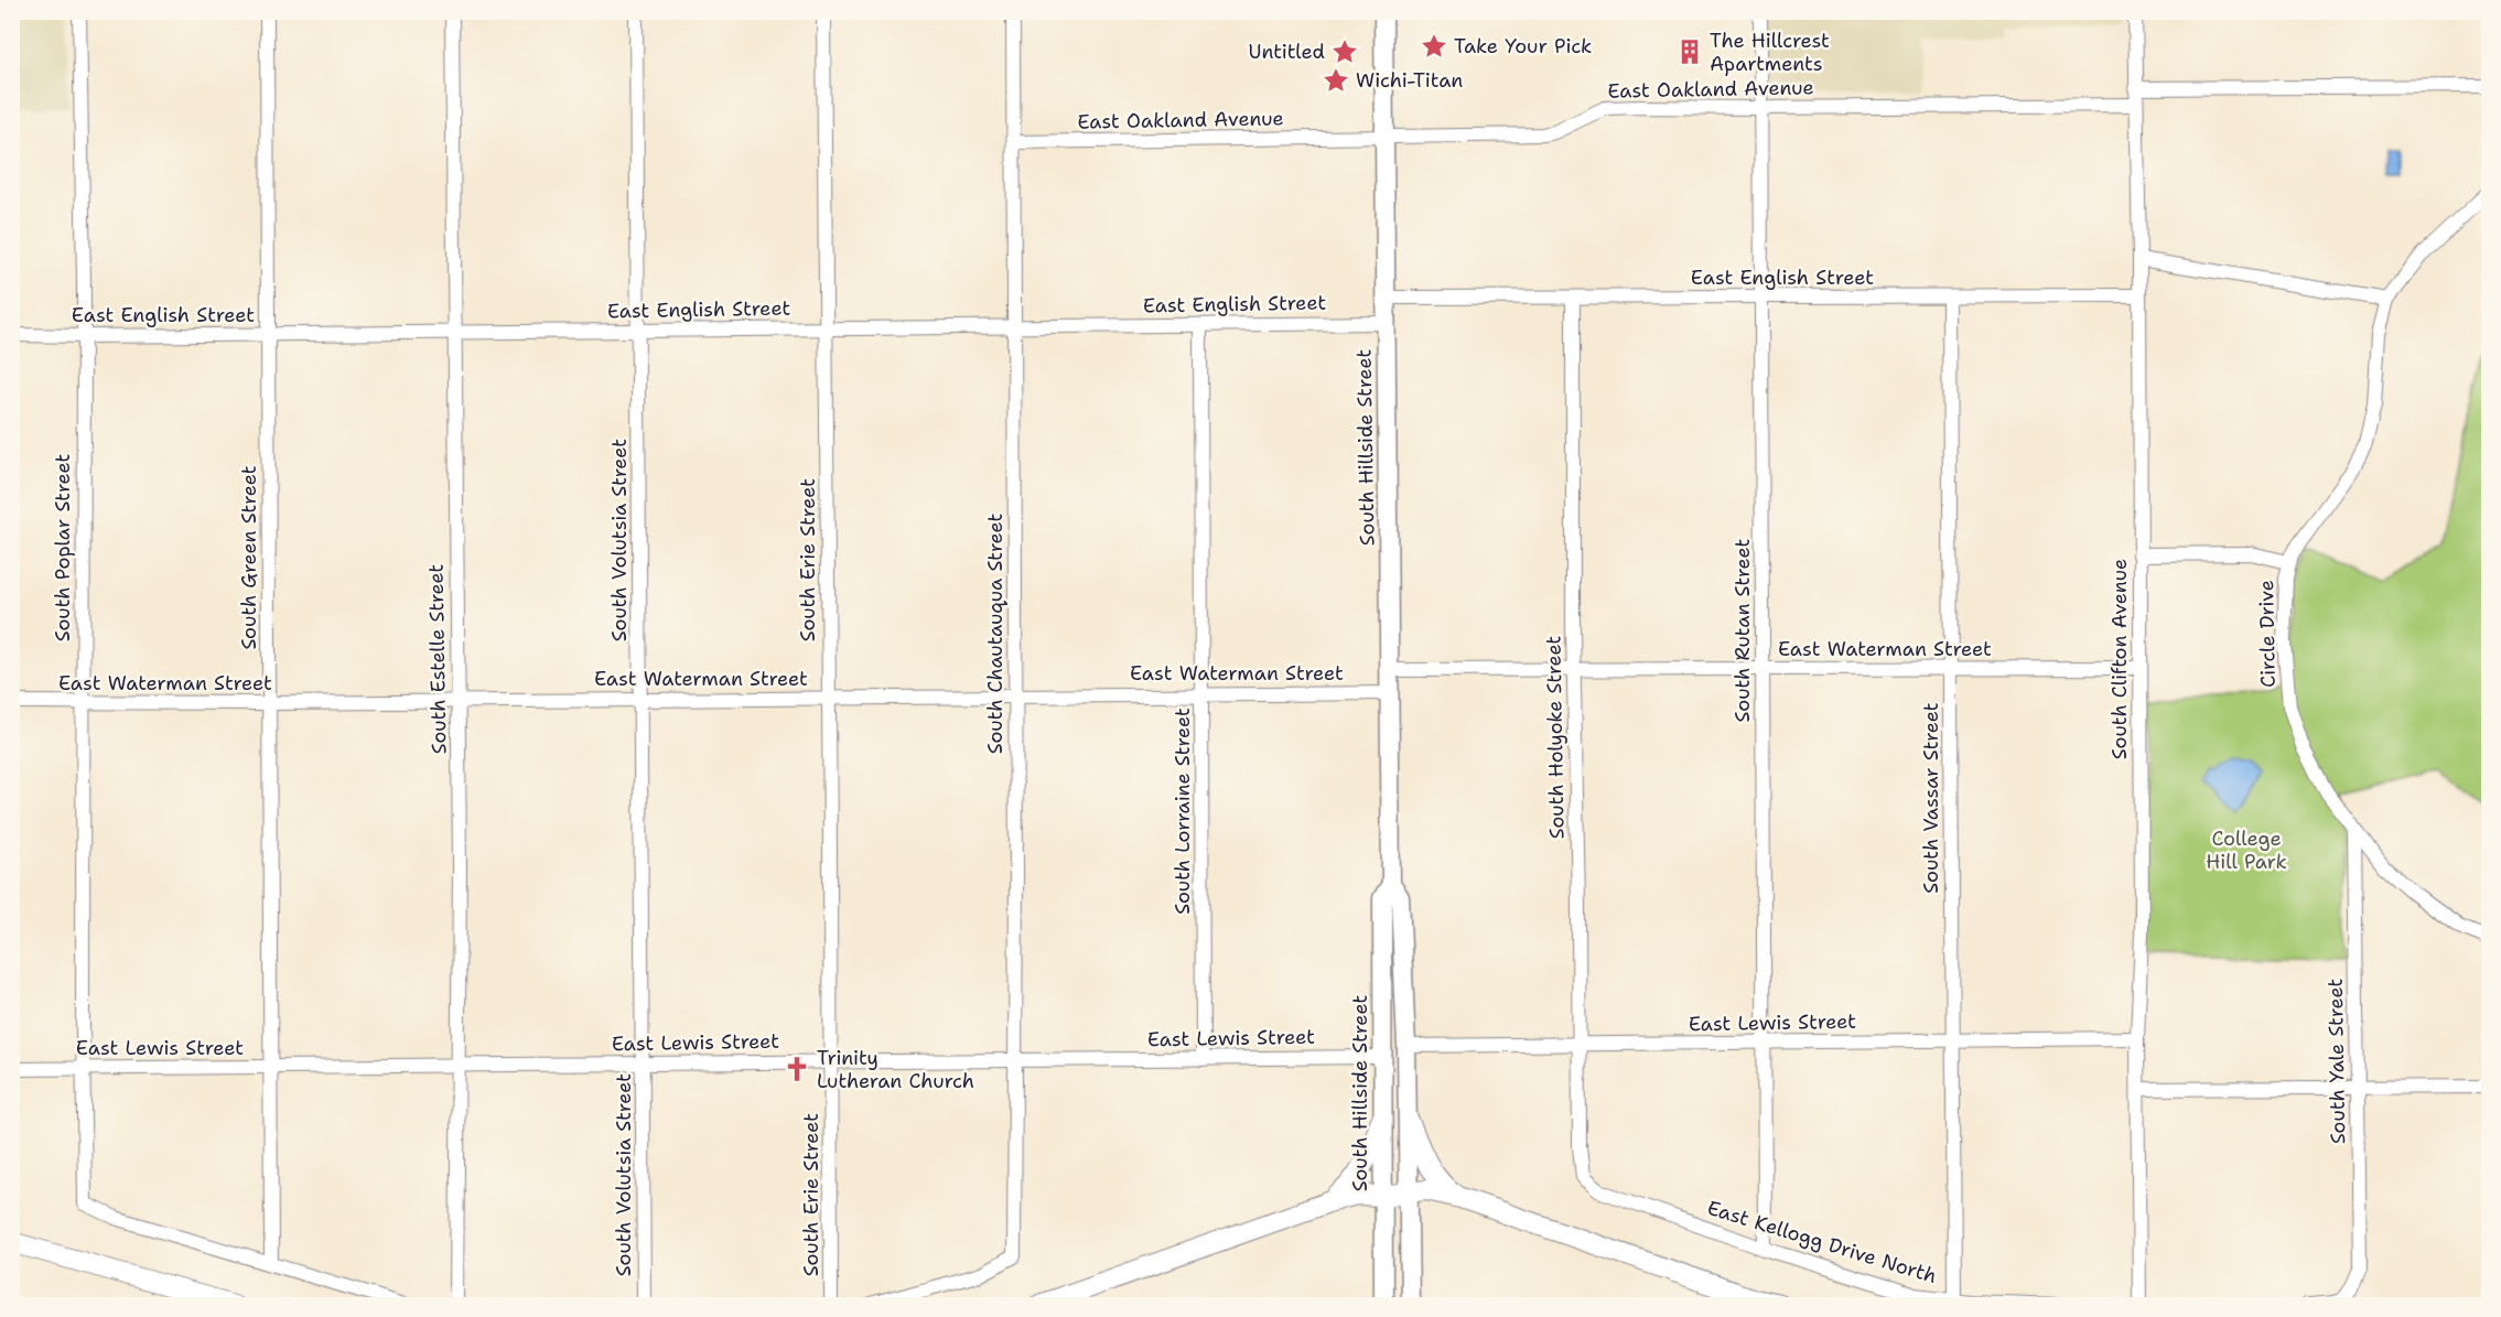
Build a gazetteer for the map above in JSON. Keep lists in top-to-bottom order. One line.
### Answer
{"streets":{"main road":["South Hillside Street"],"street":["East Oakland Avenue","East English Street","South Volutsia Street","South Poplar Street","South Green Street","South Erie Street","South Rutan Street","South Chautauqua Street","Circle Drive","East Waterman Street","South Estelle Street","South Clifton Avenue","South Holyoke Street","South Vassar Street","South Lorraine Street","East Lewis Street","South Yale Street","East Kellogg Drive North"]},"crossings":[["East Oakland Avenue","South Hillside Street"],["East Oakland Avenue","South Rutan Street"],["East Oakland Avenue","South Chautauqua Street"],["East Oakland Avenue","South Clifton Avenue"],["East English Street","South Hillside Street"],["East English Street","South Volutsia Street"],["East English Street","South Poplar Street"],["East English Street","South Green Street"],["East English Street","South Erie Street"],["East English Street","South Rutan Street"],["East English Street","South Chautauqua Street"],["East English Street","South Estelle Street"],["East English Street","South Clifton Avenue"],["East English Street","South Holyoke Street"],["East English Street","South Vassar Street"],["East English Street","South Lorraine Street"],["South Hillside Street","East Waterman Street"],["South Hillside Street","East Lewis Street"],["South Volutsia Street","East Waterman Street"],["South Volutsia Street","East Lewis Street"],["South Poplar Street","South Green Street"],["South Poplar Street","East Waterman Street"],["South Poplar Street","East Lewis Street"],["South Green Street","East Waterman Street"],["South Green Street","East Lewis Street"],["South Erie Street","East Waterman Street"],["South Erie Street","East Lewis Street"],["South Rutan Street","East Waterman Street"],["South Rutan Street","East Lewis Street"],["South Rutan Street","East Kellogg Drive North"],["South Chautauqua Street","East Waterman Street"],["South Chautauqua Street","East Lewis Street"],["Circle Drive","South Yale Street"],["East Waterman Street","South Estelle Street"],["East Waterman Street","South Clifton Avenue"],["East Waterman Street","South Holyoke Street"],["East Waterman Street","South Vassar Street"],["East Waterman Street","South Lorraine Street"],["South Estelle Street","East Lewis Street"],["South Clifton Avenue","East Lewis Street"],["South Holyoke Street","East Lewis Street"],["South Holyoke Street","East Kellogg Drive North"],["South Vassar Street","East Lewis Street"],["South Vassar Street","East Kellogg Drive North"],["South Lorraine Street","East Lewis Street"]],"parks":["College Hill Park"],"places":{"place":["Take Your Pick","Untitled","Wichi-Titan"],"building":["The Hillcrest Apartments"],"church":["Trinity Lutheran Church"]}}
